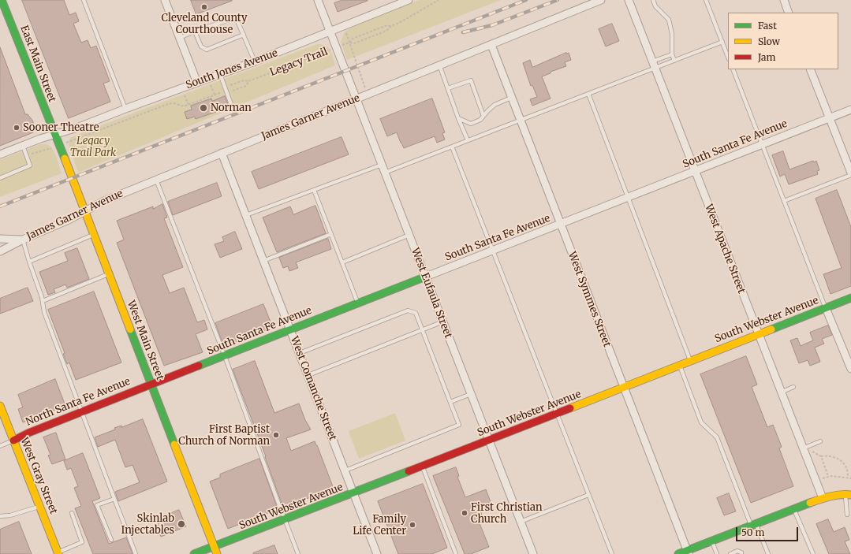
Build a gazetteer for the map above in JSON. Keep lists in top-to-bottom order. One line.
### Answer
{"streets":{"street":["East Main Street","South Jones Avenue","James Garner Avenue","South Santa Fe Avenue","West Apache Street","West Eufaula Street","West Symmes Street","South Webster Avenue","West Main Street","West Comanche Street","North Santa Fe Avenue","West Gray Street"],"path":["Legacy Trail"]},"crossings":[["Legacy Trail","West Eufaula Street"],["East Main Street","South Jones Avenue"],["East Main Street","West Main Street"],["South Jones Avenue","West Eufaula Street"],["South Jones Avenue","West Main Street"],["James Garner Avenue","West Eufaula Street"],["James Garner Avenue","West Symmes Street"],["James Garner Avenue","West Main Street"],["James Garner Avenue","West Comanche Street"],["South Santa Fe Avenue","West Apache Street"],["South Santa Fe Avenue","West Eufaula Street"],["South Santa Fe Avenue","West Symmes Street"],["South Santa Fe Avenue","West Main Street"],["South Santa Fe Avenue","West Comanche Street"],["South Santa Fe Avenue","North Santa Fe Avenue"],["West Apache Street","South Webster Avenue"],["West Eufaula Street","South Webster Avenue"],["West Symmes Street","South Webster Avenue"],["South Webster Avenue","West Main Street"],["South Webster Avenue","West Comanche Street"],["West Main Street","North Santa Fe Avenue"],["North Santa Fe Avenue","West Gray Street"]],"parks":["Legacy Trail Park"],"places":["Cleveland County Courthouse","Norman","Sooner Theatre","First Baptist Church of Norman","First Christian Church","Skinlab Injectables","Family Life Center"],"legend":["Fast","Slow","Jam"],"scale_bar":"50 m"}
